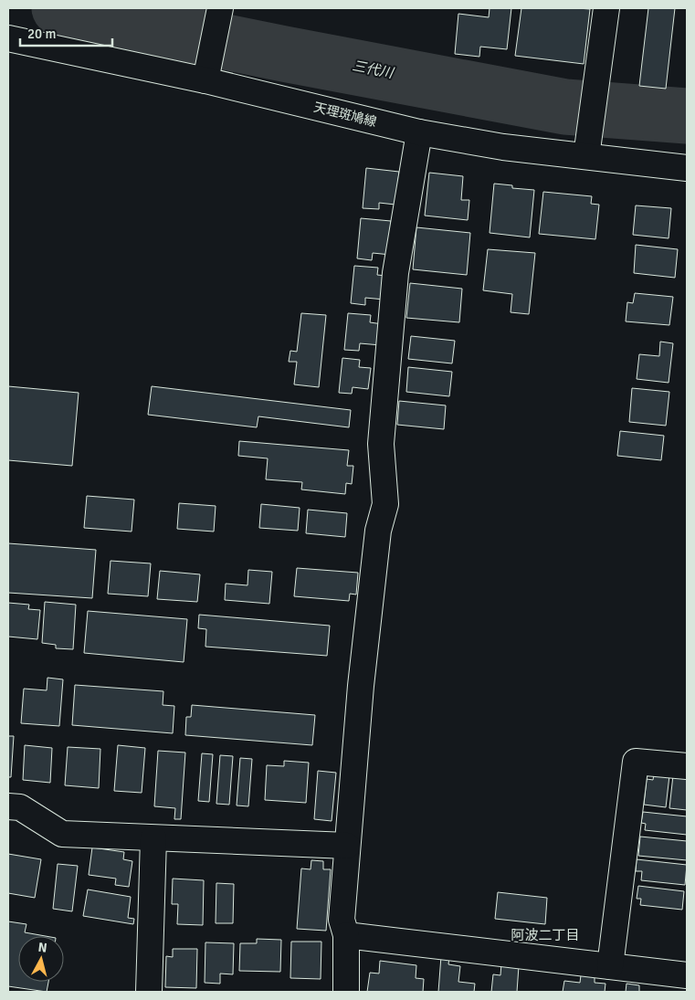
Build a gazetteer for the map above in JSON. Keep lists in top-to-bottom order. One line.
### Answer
{"streets":{"street":["天理斑鳩線"]},"districts":["阿波二丁目"],"water":["三代川"],"scale_bar":"20 m","north":"top"}
